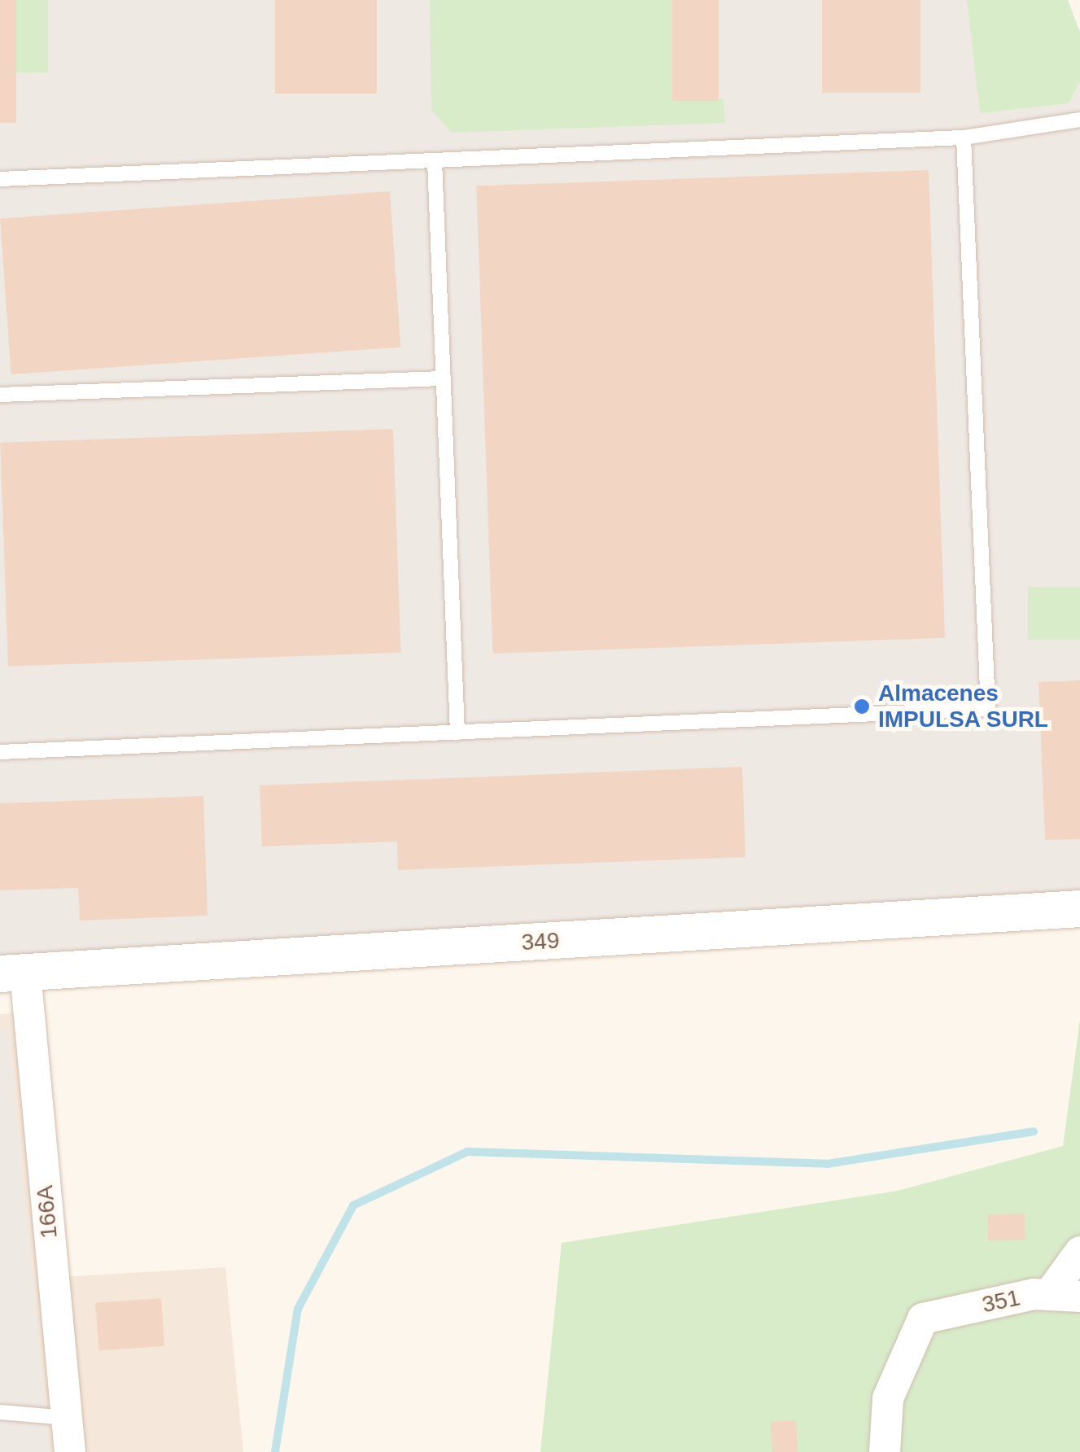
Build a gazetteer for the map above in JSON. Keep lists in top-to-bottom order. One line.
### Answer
{"streets":{"street":["349","166A","351"]},"crossings":[["349","166A"]],"places":["Almacenes IMPULSA SURL"]}
